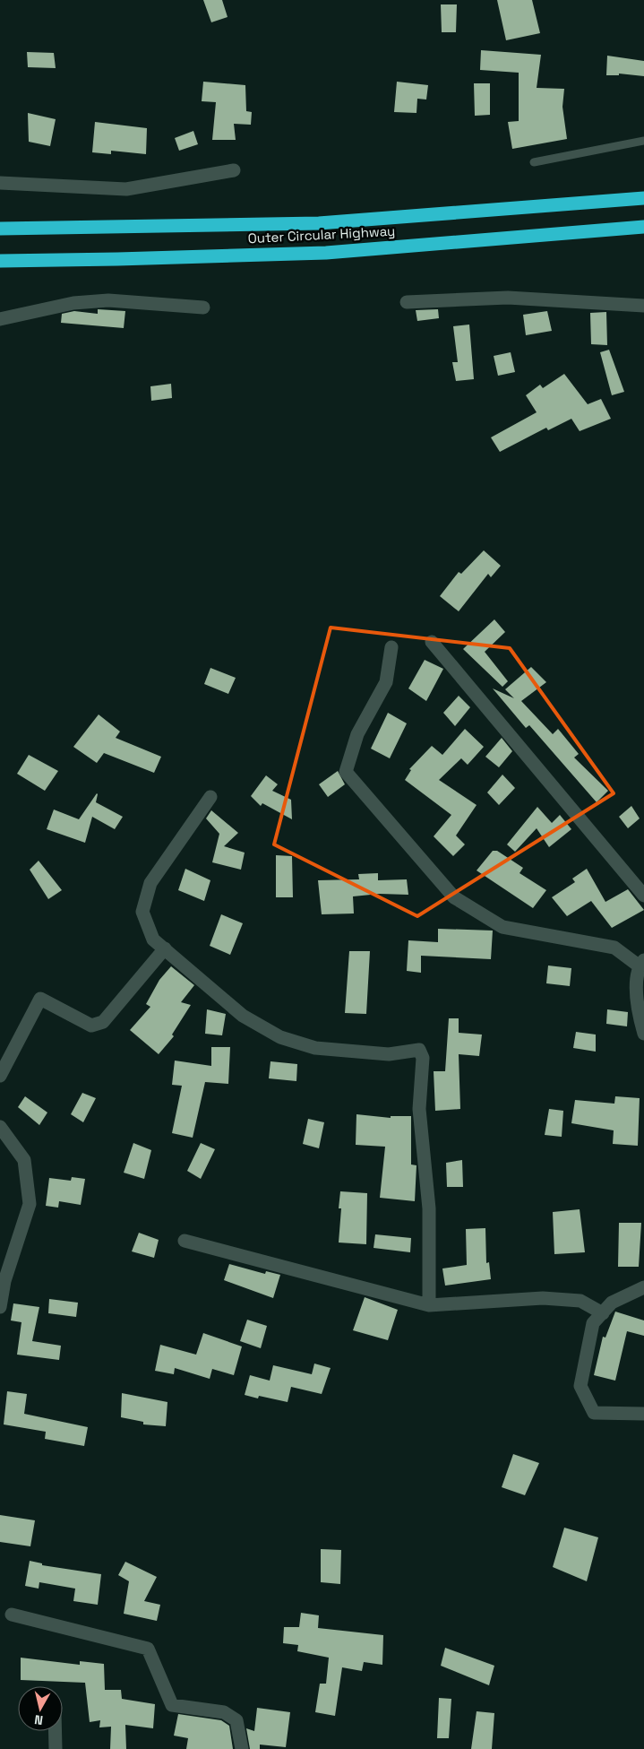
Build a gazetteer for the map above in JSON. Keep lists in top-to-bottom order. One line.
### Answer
{"streets":{"highway":["Outer Circular Highway"]},"north":"bottom"}
